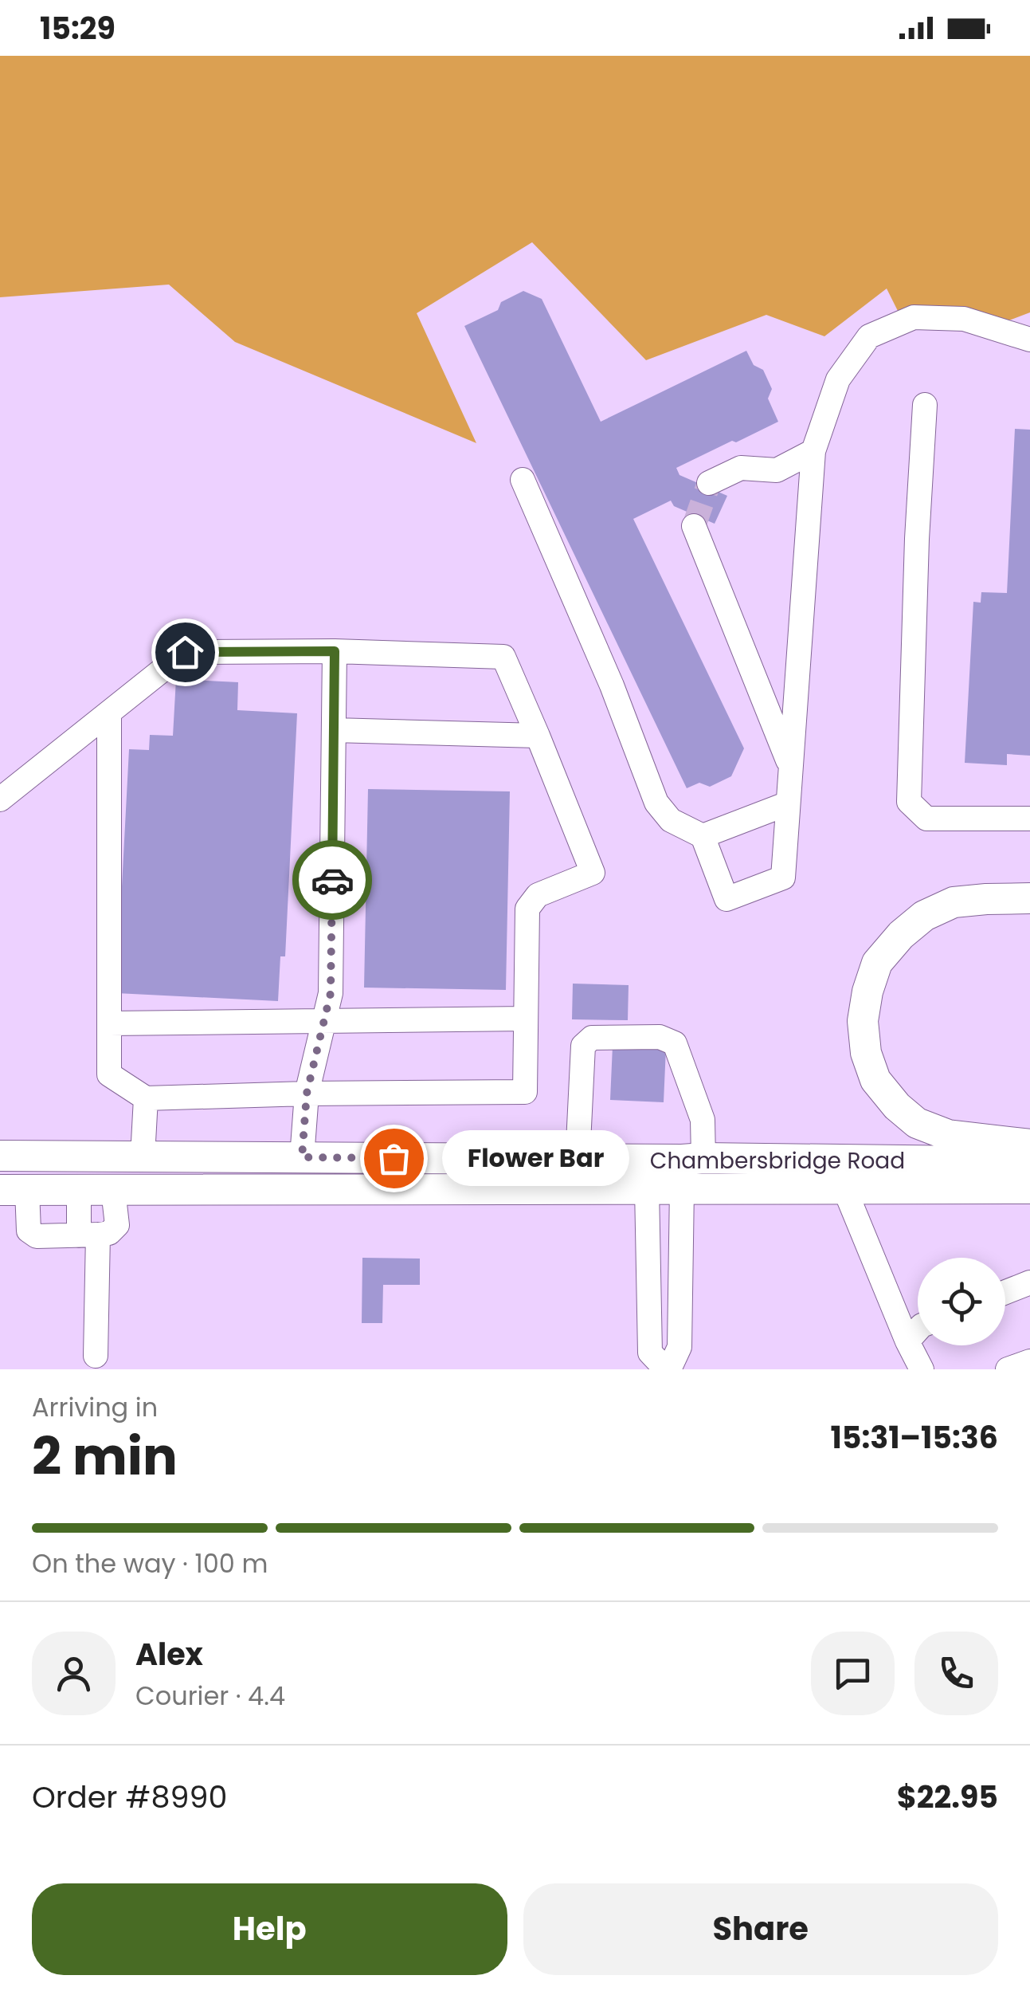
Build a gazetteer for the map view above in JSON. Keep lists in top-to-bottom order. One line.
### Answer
{"streets":{"main road":["Chambersbridge Road"]},"places":["Flower Bar"],"page":{"status":"15:29","bubble":"Flower Bar","heading":["2 min","Arriving in","15:31–15:36"],"panel":["Alex","Courier · 4.4","Order #8990","$22.95"],"bar":"On the way · 100 m","buttons":["Help","Share"]}}
